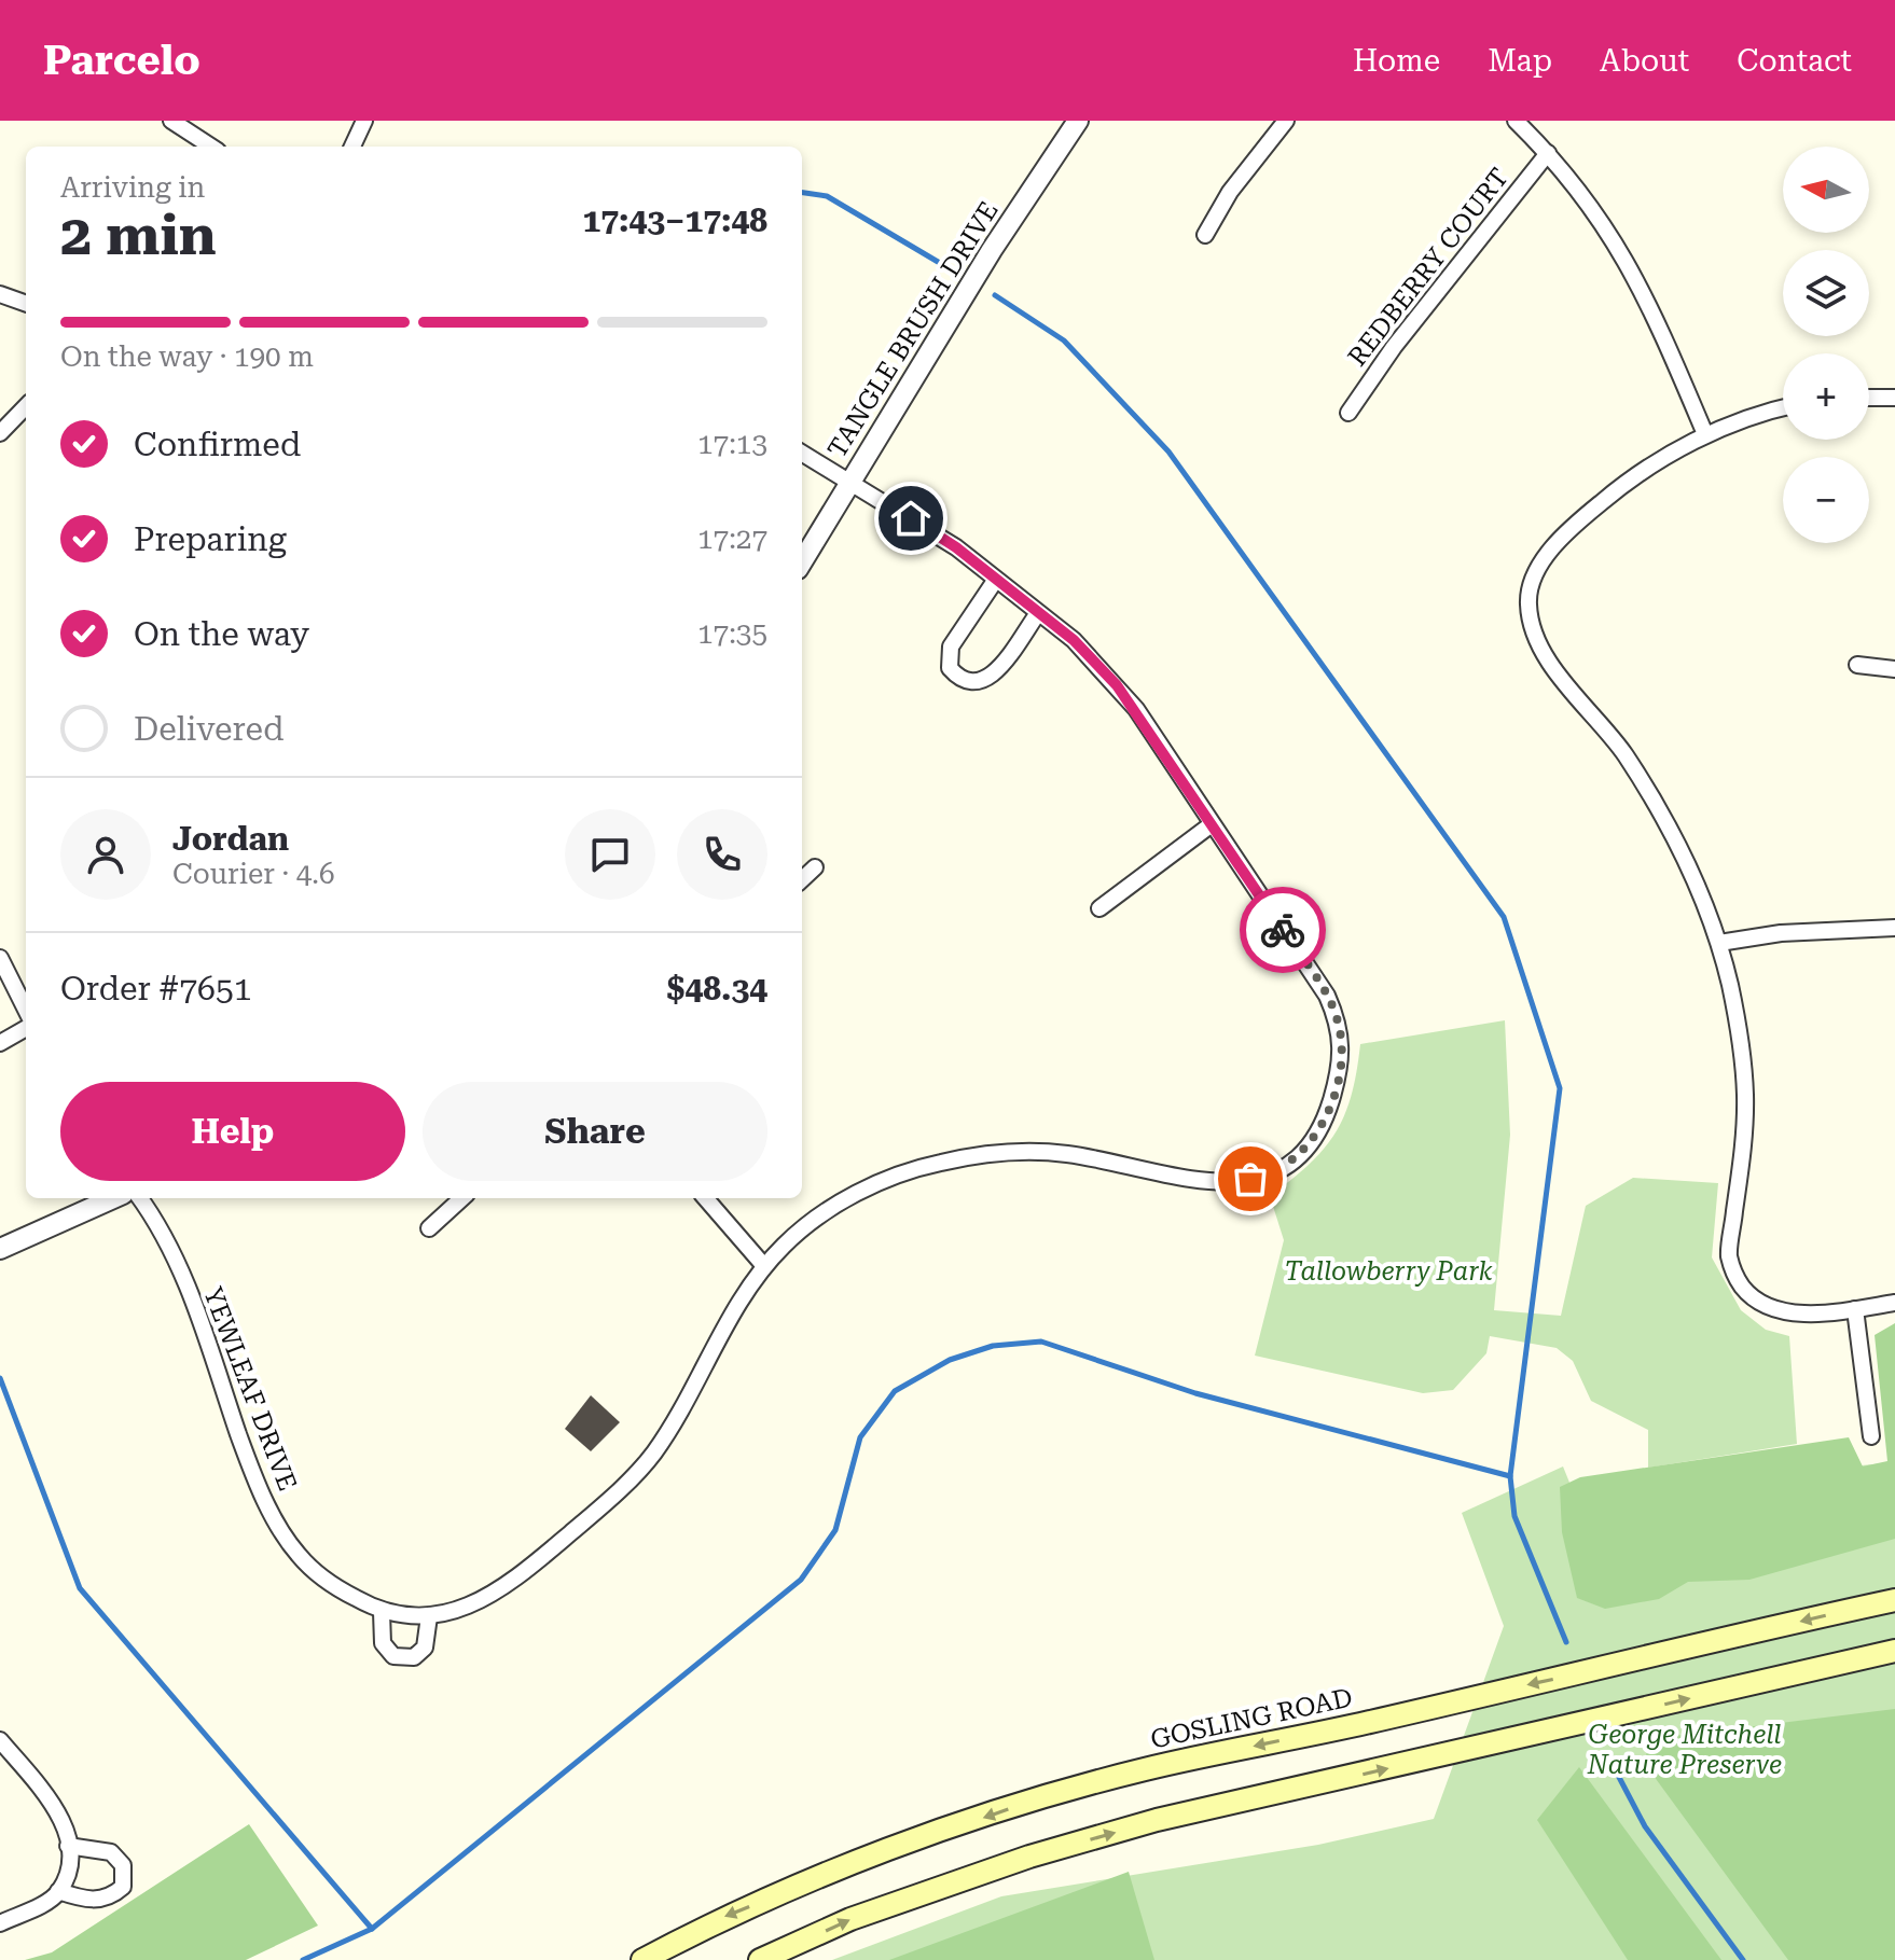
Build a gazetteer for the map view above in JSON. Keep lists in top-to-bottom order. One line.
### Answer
{"streets":{"main road":["GOSLING ROAD"],"street":["REDBERRY COURT","TANGLE BRUSH DRIVE","YEWLEAF DRIVE"]},"parks":["Tallowberry Park","George Mitchell Nature Preserve"],"north":"left","page":{"header":"Parcelo","nav":["Home","Map","About","Contact"],"map_buttons":["+","−"],"heading":["2 min","Arriving in","17:43–17:48"],"panel":["Jordan","Courier · 4.6","Order #7651","$48.34"],"bar":"On the way · 190 m","list":[["Confirmed","17:13"],["Preparing","17:27"],["On the way","17:35"],"Delivered"],"buttons":["Help","Share"]}}
